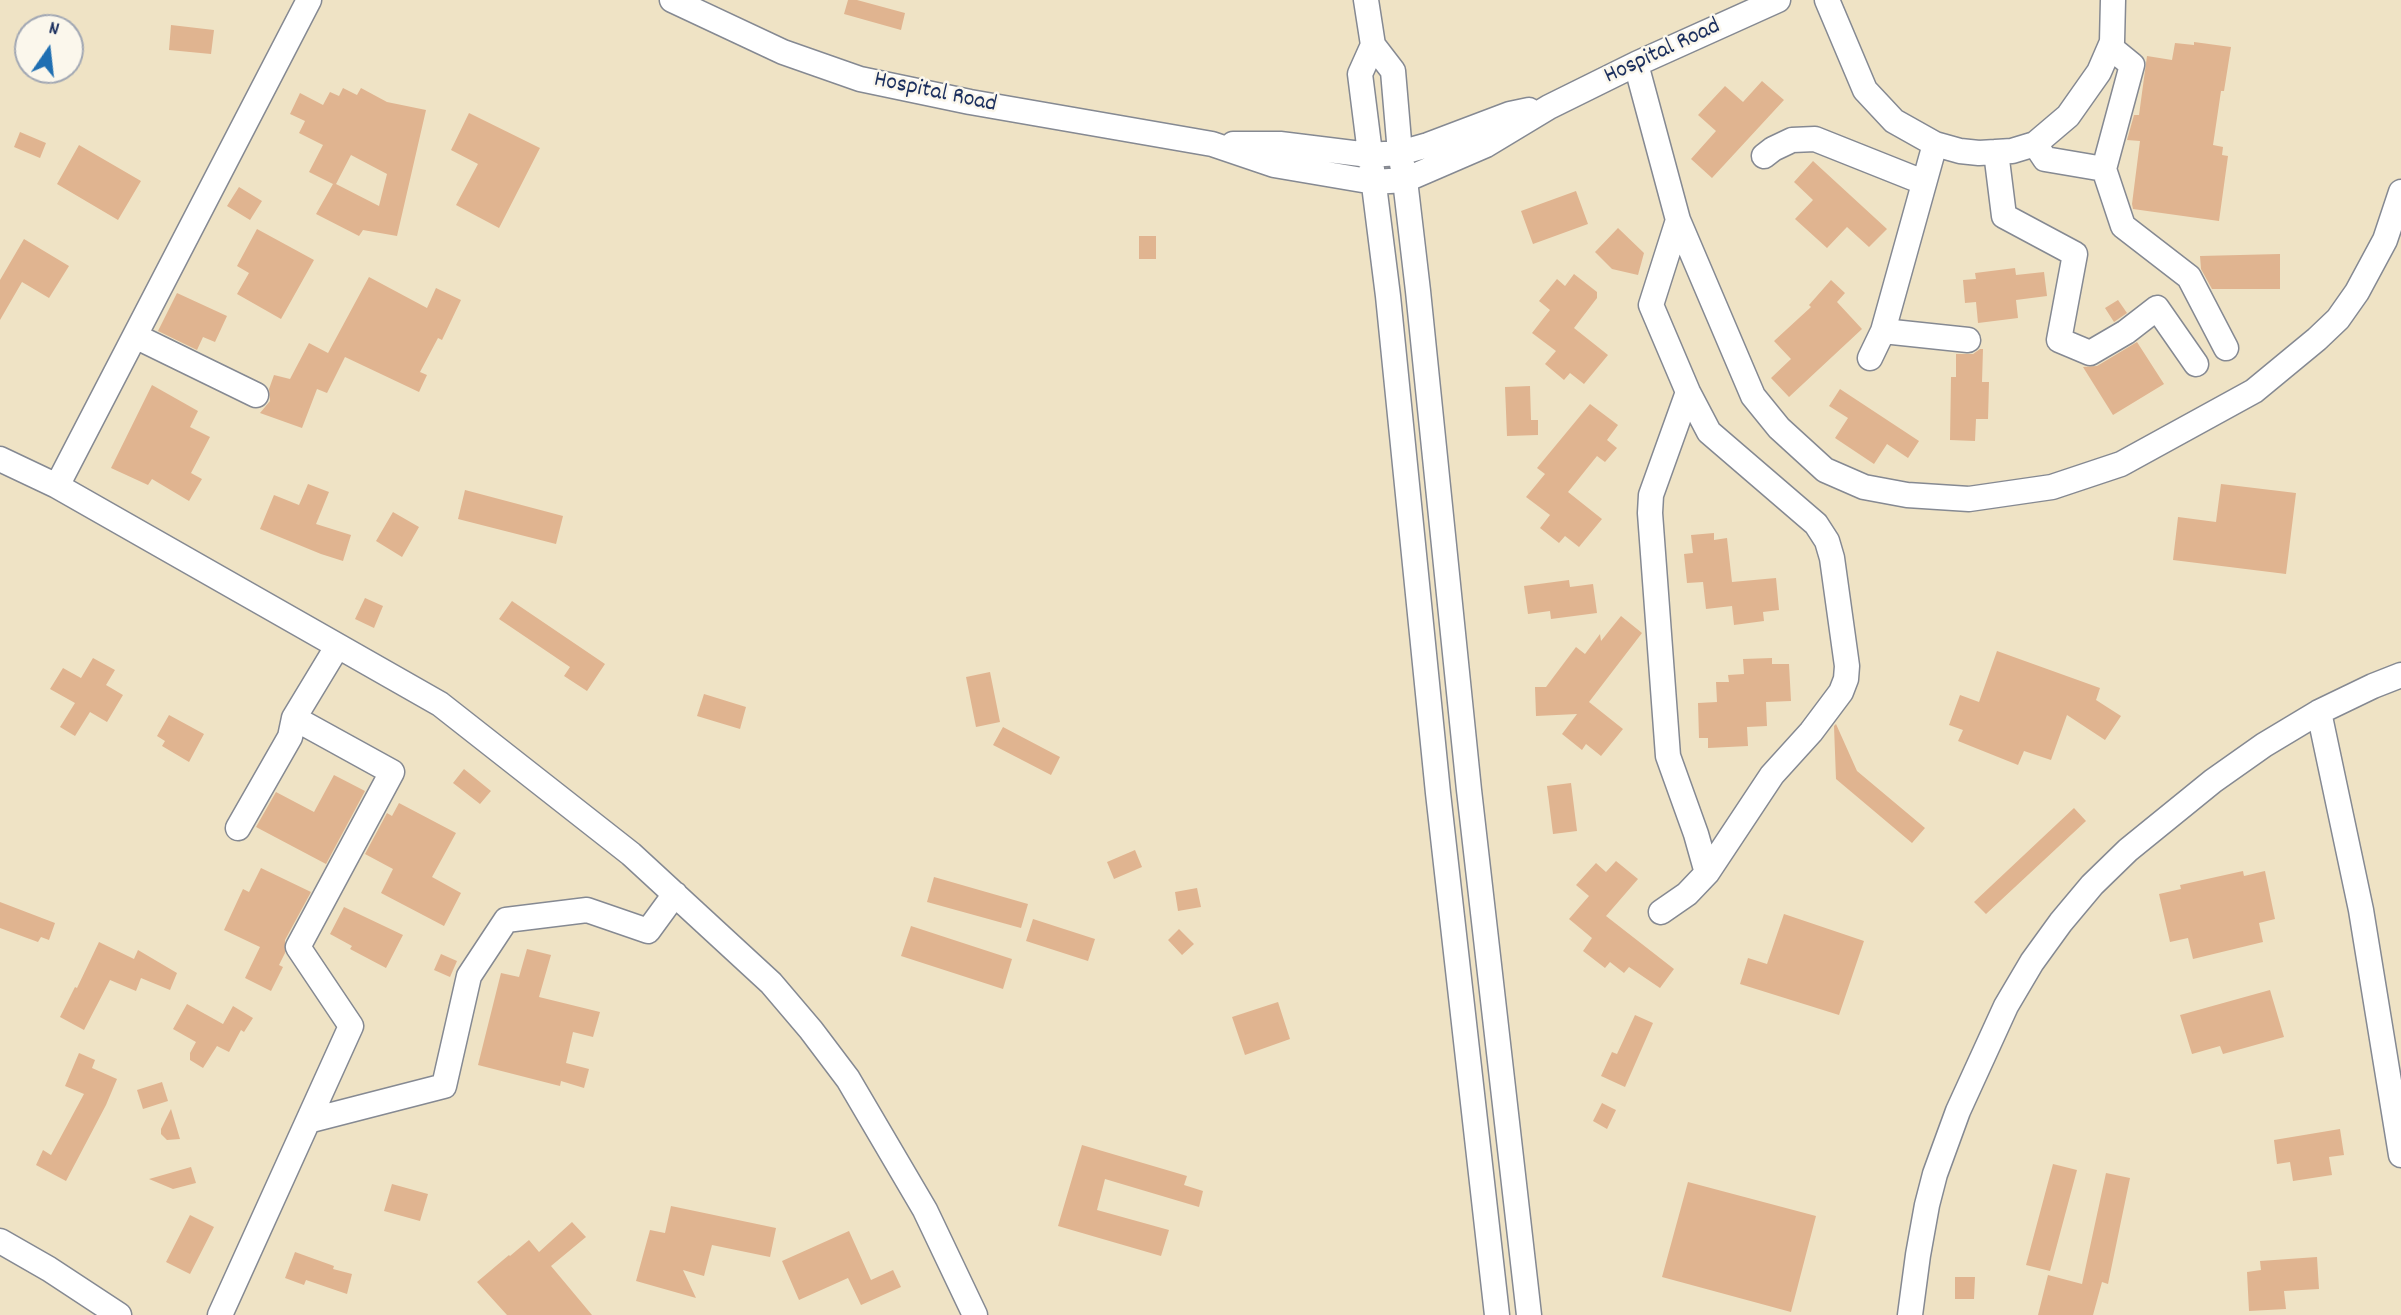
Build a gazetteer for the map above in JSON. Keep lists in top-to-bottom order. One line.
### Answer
{"streets":{"street":["Hospital Road"]},"north":"top"}
